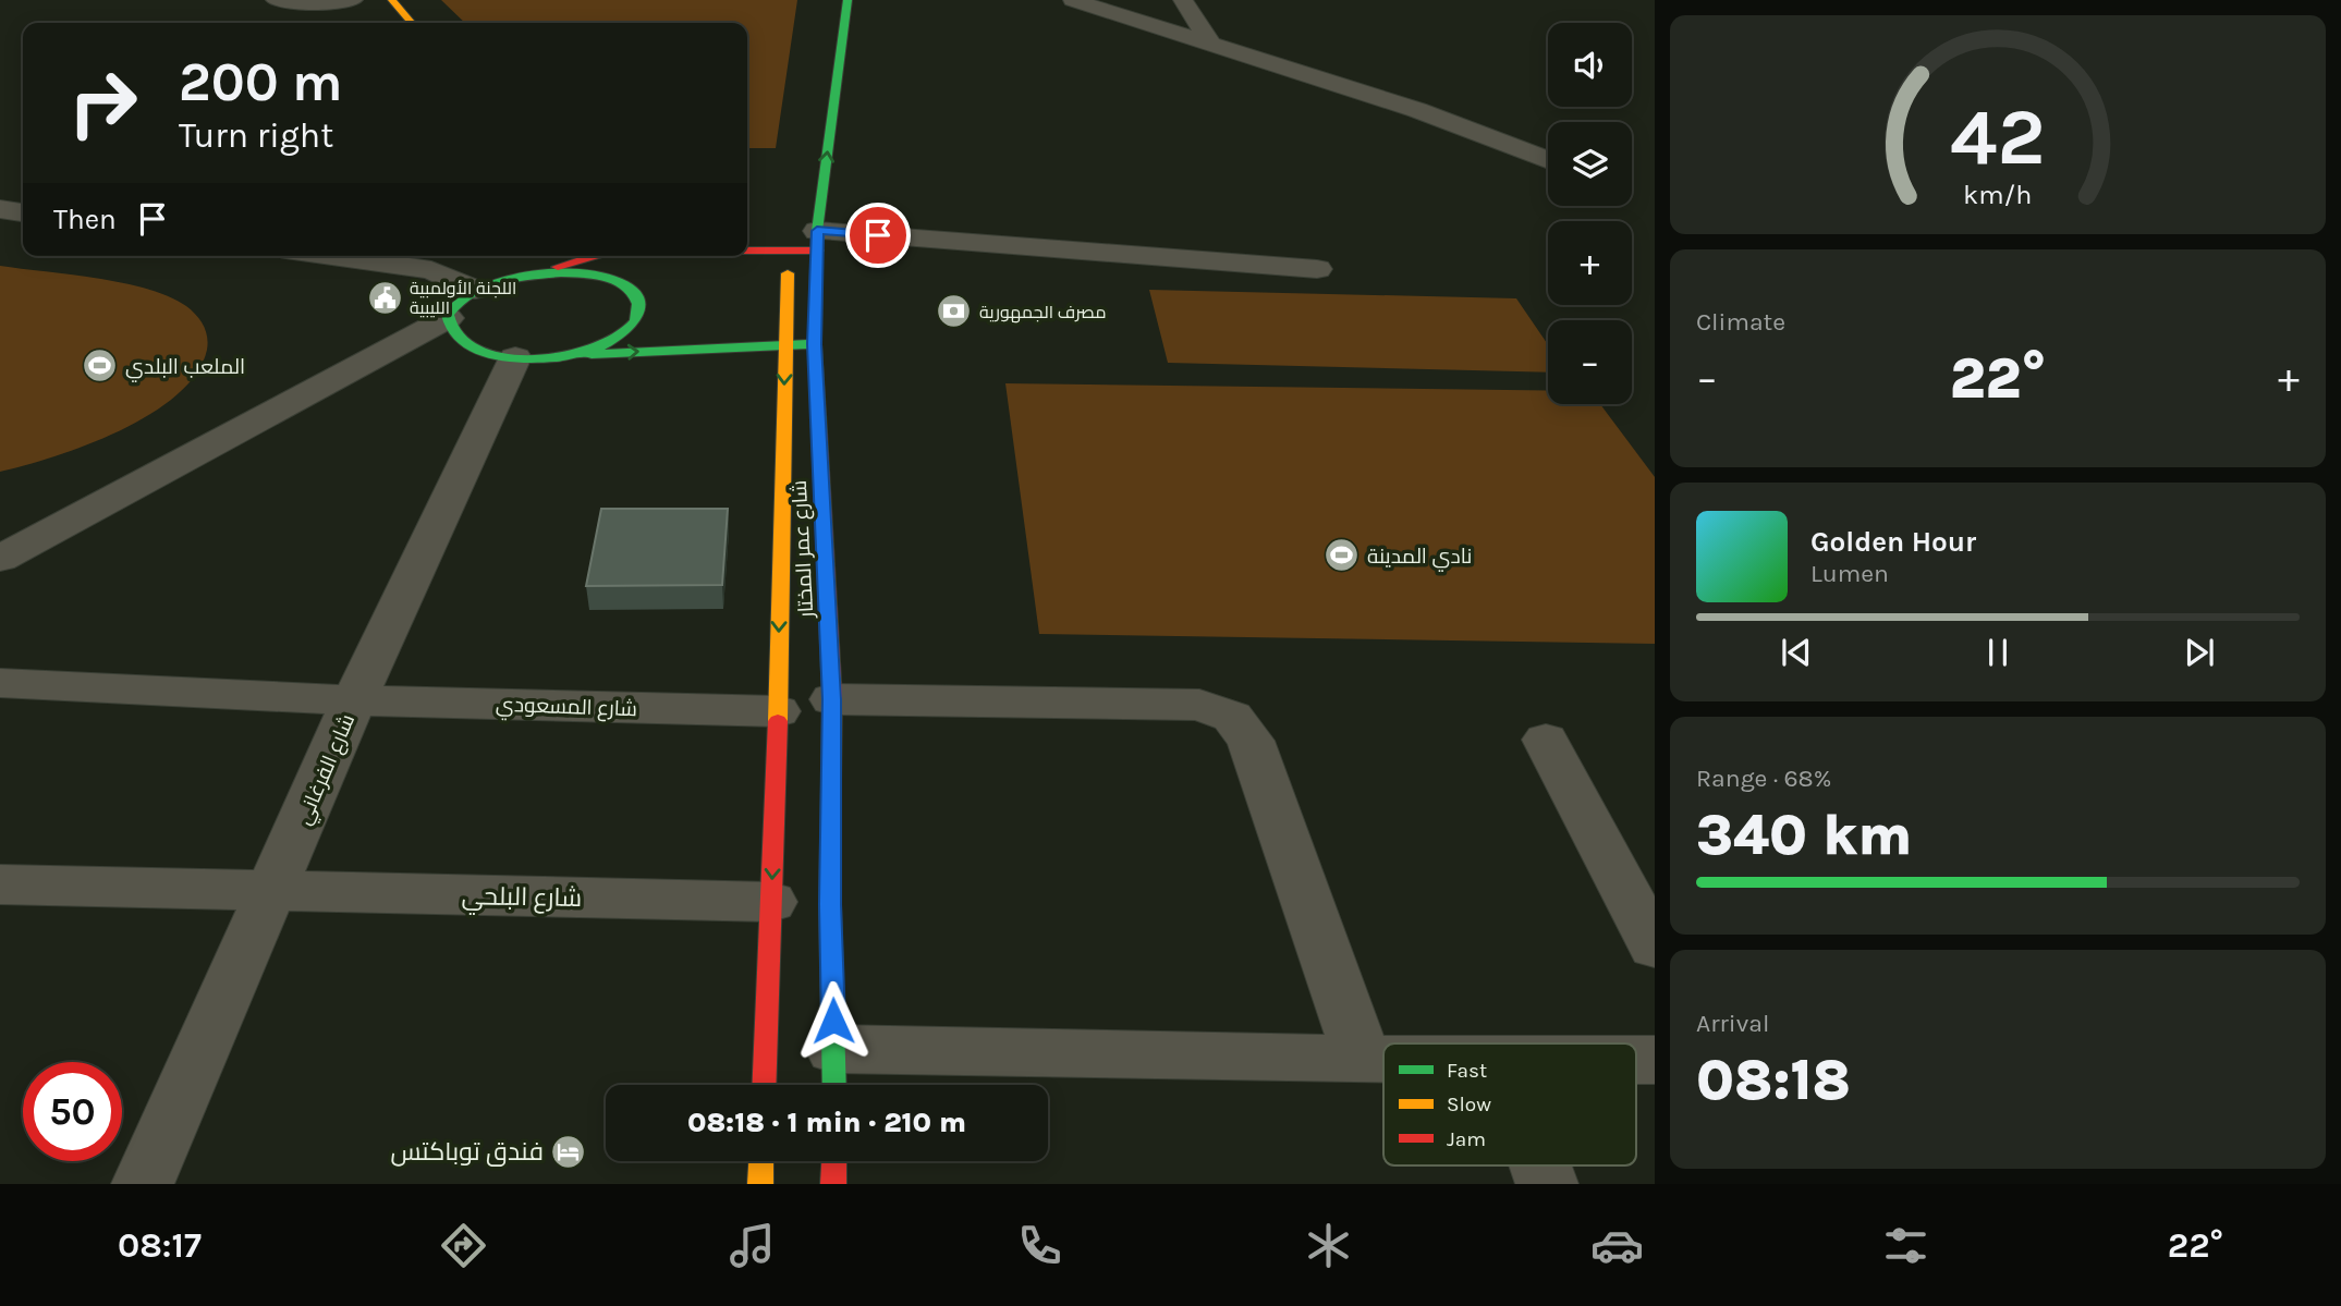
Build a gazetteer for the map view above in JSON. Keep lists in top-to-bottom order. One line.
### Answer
{"streets":{"main road":["شارع عمر المختار"],"street":["شارع المسعودي","شارع الفرغاني","شارع البلحي"]},"crossings":[["شارع عمر المختار","شارع المسعودي"],["شارع عمر المختار","شارع البلحي"],["شارع المسعودي","شارع الفرغاني"],["شارع الفرغاني","شارع البلحي"]],"places":{"public building":["اللجنة الأولمبية الليبية"],"bank":["مصرف الجمهورية"],"sports":["الملعب البلدي","نادي المدينة"],"hotel":["فندق توباكتس"]},"legend":["Fast","Slow","Jam"],"page":{"map_buttons":["+","−"],"turn":["200 m","Turn right"],"then":"Then","tile":["Climate",["Range · 68%","340 km"],["Arrival","08:18"]],"heat":["−","22°","+"],"song":["Golden Hour","Lumen"],"limit":"50","trip":"08:18 · 1 min · 210 m","tabs":["08:17","22°"],"gauge":["42","km/h"]}}
